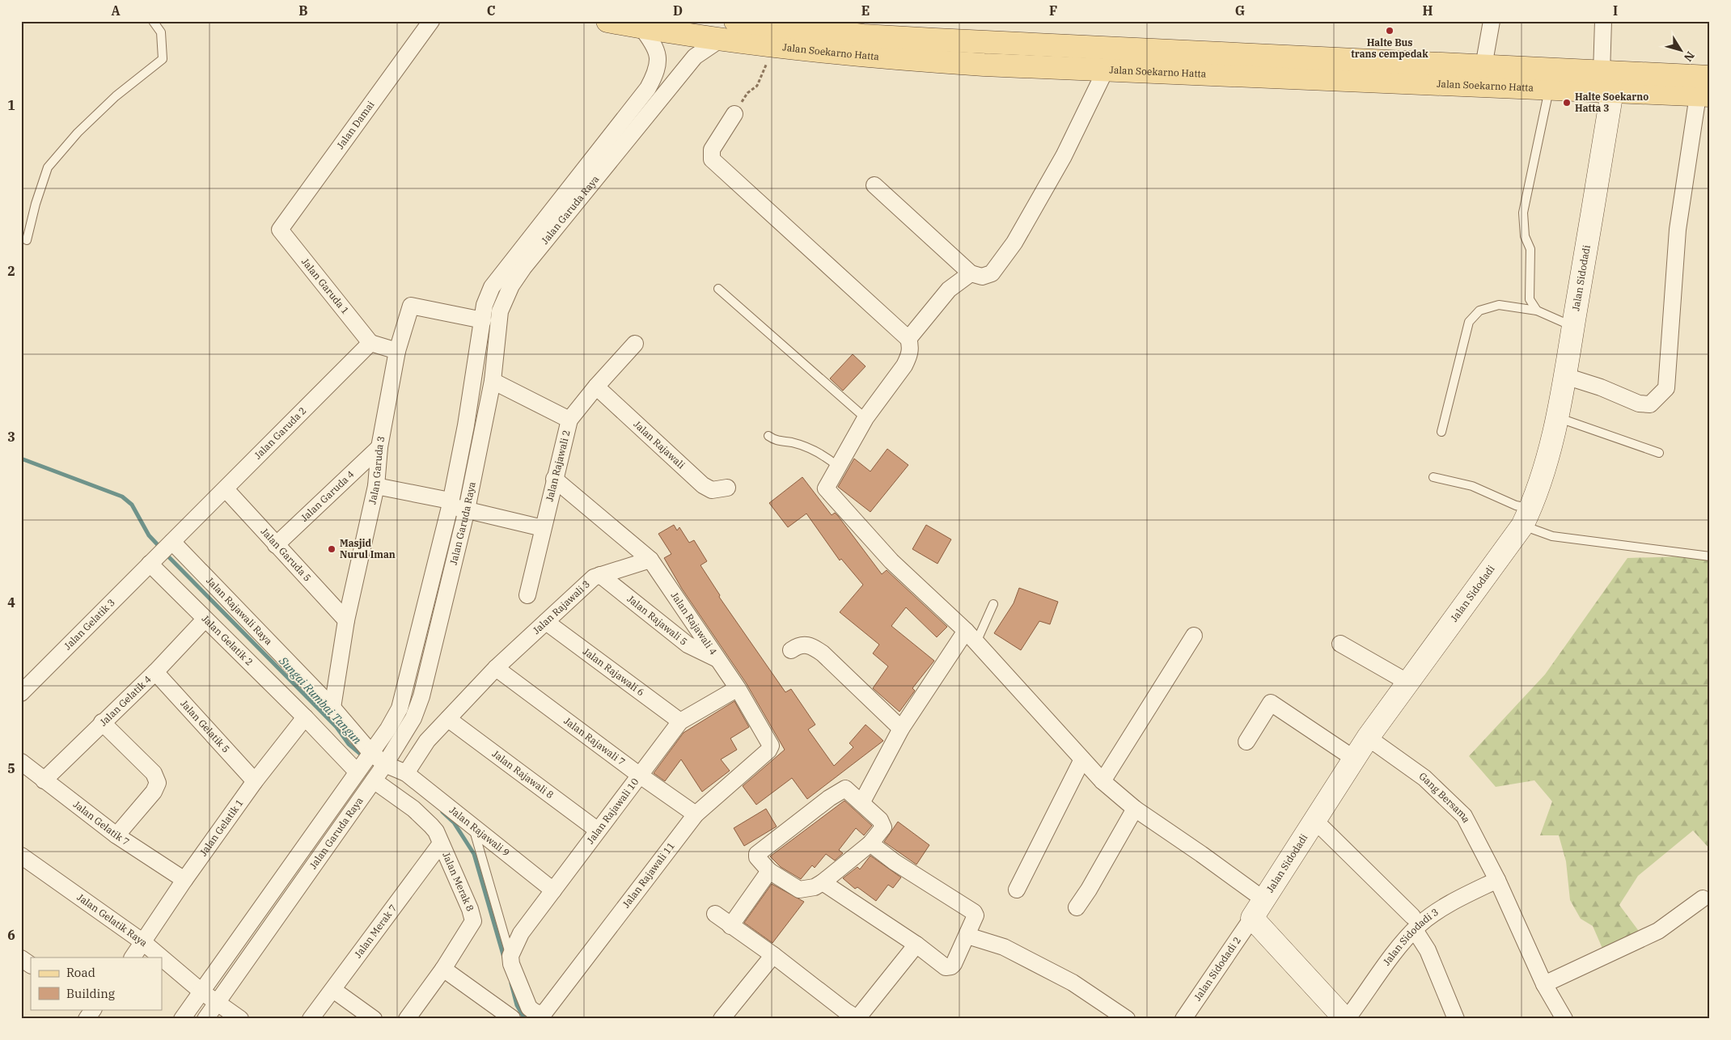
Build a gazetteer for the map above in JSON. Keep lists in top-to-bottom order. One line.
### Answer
{"streets":{"main road":["Jalan Soekarno Hatta"],"street":["Jalan Damai","Jalan Garuda Raya","Jalan Sidodadi","Jalan Garuda 1","Jalan Garuda 2","Jalan Rajawali","Jalan Rajawali 2","Jalan Garuda 3","Jalan Garuda 4","Jalan Garuda 5","Jalan Rajawali 3","Jalan Rajawali Raya","Jalan Rajawali 5","Jalan Gelatik 3","Jalan Rajawali 4","Jalan Gelatik 2","Jalan Rajawali 6","Jalan Gelatik 4","Jalan Gelatik 5","Jalan Rajawali 7","Jalan Rajawali 8","Gang Bersama","Jalan Rajawali 10","Jalan Gelatik 7","Jalan Gelatik 1","Jalan Rajawali 9","Jalan Rajawali 11","Jalan Merak 8","Jalan Gelatik Raya","Jalan Merak 7","Jalan Sidodadi 3","Jalan Sidodadi 2"]},"crossings":[["Jalan Soekarno Hatta","Jalan Garuda Raya"],["Jalan Soekarno Hatta","Jalan Sidodadi"],["Jalan Damai","Jalan Garuda 1"],["Jalan Garuda Raya","Jalan Rajawali 2"],["Jalan Garuda Raya","Jalan Garuda 3"],["Jalan Garuda Raya","Jalan Rajawali Raya"],["Jalan Garuda Raya","Jalan Gelatik 2"],["Jalan Garuda Raya","Jalan Rajawali 9"],["Jalan Garuda Raya","Jalan Merak 8"],["Jalan Garuda Raya","Jalan Gelatik Raya"],["Jalan Sidodadi","Gang Bersama"],["Jalan Sidodadi","Jalan Sidodadi 2"],["Jalan Garuda 1","Jalan Garuda 2"],["Jalan Garuda 2","Jalan Garuda 5"],["Jalan Garuda 2","Jalan Rajawali Raya"],["Jalan Garuda 2","Jalan Gelatik 3"],["Jalan Garuda 3","Jalan Garuda 4"],["Jalan Garuda 3","Jalan Garuda 5"],["Jalan Garuda 3","Jalan Rajawali Raya"],["Jalan Garuda 4","Jalan Garuda 5"],["Jalan Rajawali 3","Jalan Rajawali 5"],["Jalan Rajawali 3","Jalan Rajawali 4"],["Jalan Rajawali 3","Jalan Rajawali 6"],["Jalan Rajawali 3","Jalan Rajawali 7"],["Jalan Rajawali 3","Jalan Rajawali 8"],["Jalan Rajawali 3","Jalan Rajawali 9"],["Jalan Rajawali Raya","Jalan Gelatik 3"],["Jalan Rajawali Raya","Jalan Gelatik 2"],["Jalan Rajawali 5","Jalan Rajawali 4"],["Jalan Gelatik 3","Jalan Gelatik 2"],["Jalan Rajawali 4","Jalan Rajawali 10"],["Jalan Rajawali 4","Jalan Rajawali 11"],["Jalan Gelatik 2","Jalan Gelatik 4"],["Jalan Gelatik 2","Jalan Gelatik 1"],["Jalan Rajawali 6","Jalan Rajawali 10"],["Jalan Gelatik 4","Jalan Gelatik 5"],["Jalan Gelatik 4","Jalan Gelatik 7"],["Jalan Gelatik 5","Jalan Gelatik 1"],["Jalan Rajawali 7","Jalan Rajawali 10"],["Jalan Rajawali 7","Jalan Rajawali 11"],["Jalan Rajawali 8","Jalan Rajawali 10"],["Gang Bersama","Jalan Sidodadi 3"],["Jalan Rajawali 10","Jalan Rajawali 9"],["Jalan Rajawali 10","Jalan Rajawali 11"],["Jalan Gelatik 7","Jalan Gelatik 1"],["Jalan Gelatik 1","Jalan Gelatik Raya"],["Jalan Rajawali 9","Jalan Merak 8"],["Jalan Merak 8","Jalan Merak 7"]],"water":["Sungai Rumbai Tangun"],"places":["Halte Bus trans cempedak","Halte Soekarno Hatta 3","Masjid Nurul Iman"],"legend":["Road","Building"],"north":"bottom right","grid":{"columns":["A","B","C","D","E","F","G","H","I"],"rows":["1","2","3","4","5","6"]}}
